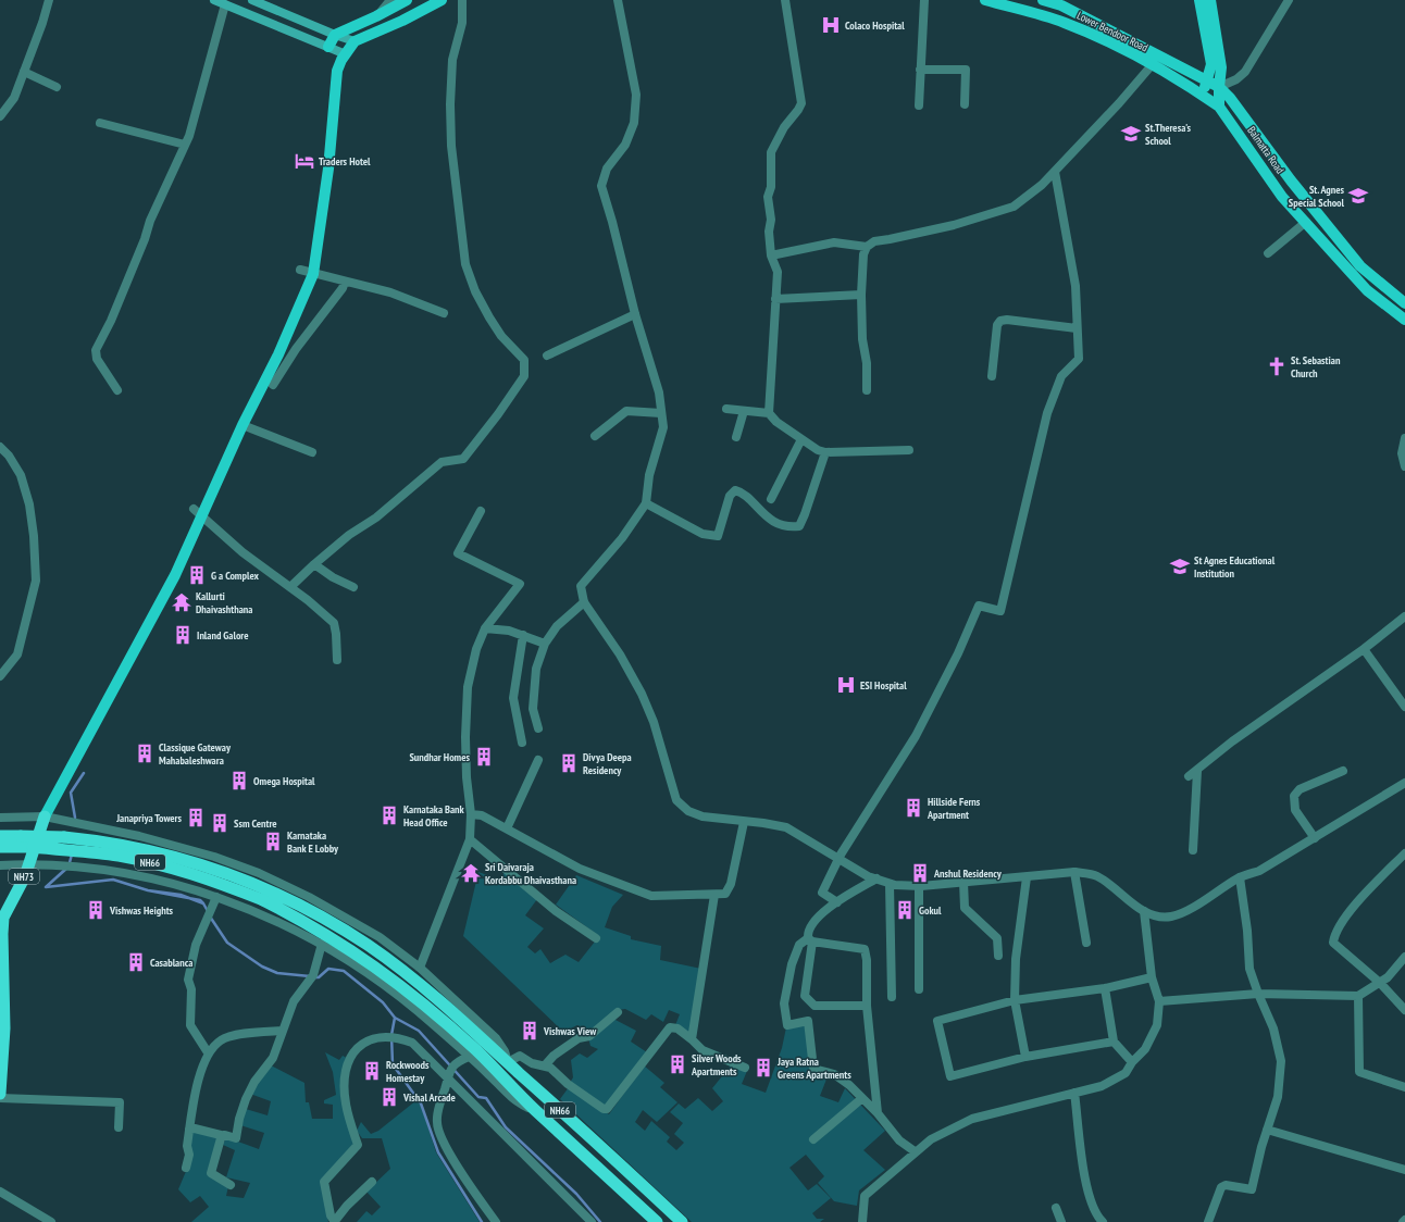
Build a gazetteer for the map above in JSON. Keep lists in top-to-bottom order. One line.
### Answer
{"streets":{"highway":["NH66","NH73"],"main road":["Lower Bendoor Road","Balmatta Road"]},"crossings":[["Lower Bendoor Road","Balmatta Road"]],"places":{"hospital":["Colaco Hospital","ESI Hospital"],"school or university":["St.Theresa's School","St. Agnes Special School","St Agnes Educational Institution"],"hotel":["Traders Hotel"],"church":["St. Sebastian Church"],"building":["G a Complex","Inland Galore","Classique Gateway Mahabaleshwara","Sundhar Homes","Divya Deepa Residency","Omega Hospital","Hillside Ferns Apartment","Karnataka Bank Head Office","Janapriya Towers","Ssm Centre","Karnataka Bank E Lobby","Anshul Residency","Vishwas Heights","Gokul","Casablanca","Vishwas View","Silver Woods Apartments","Jaya Ratna Greens Apartments","Rockwoods Homestay","Vishal Arcade"],"temple":["Kallurti Dhaivashthana","Sri Daivaraja Kordabbu Dhaivasthana"]}}
